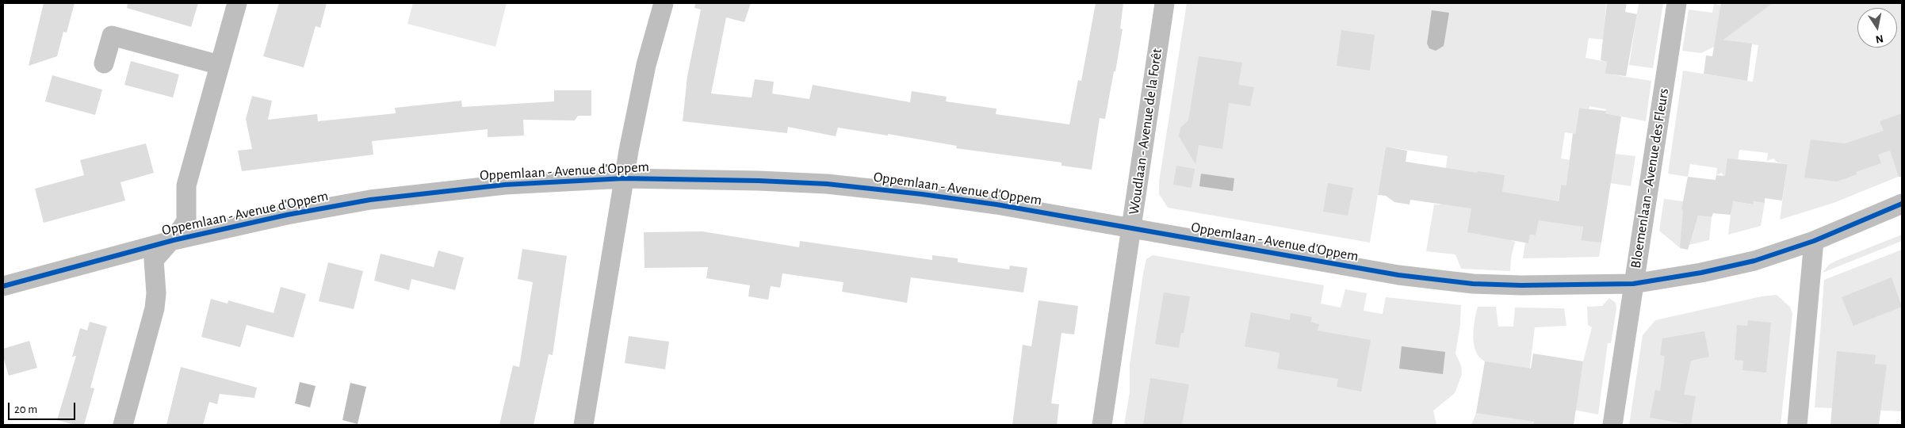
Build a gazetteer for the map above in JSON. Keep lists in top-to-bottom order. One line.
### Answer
{"streets":{"street":["Woudlaan - Avenue de la Forêt","Oppemlaan - Avenue d'Oppem","Bloemenlaan - Avenue des Fleurs"]},"crossings":[["Woudlaan - Avenue de la Forêt","Oppemlaan - Avenue d'Oppem"],["Oppemlaan - Avenue d'Oppem","Bloemenlaan - Avenue des Fleurs"]],"scale_bar":"20 m","north":"bottom"}
